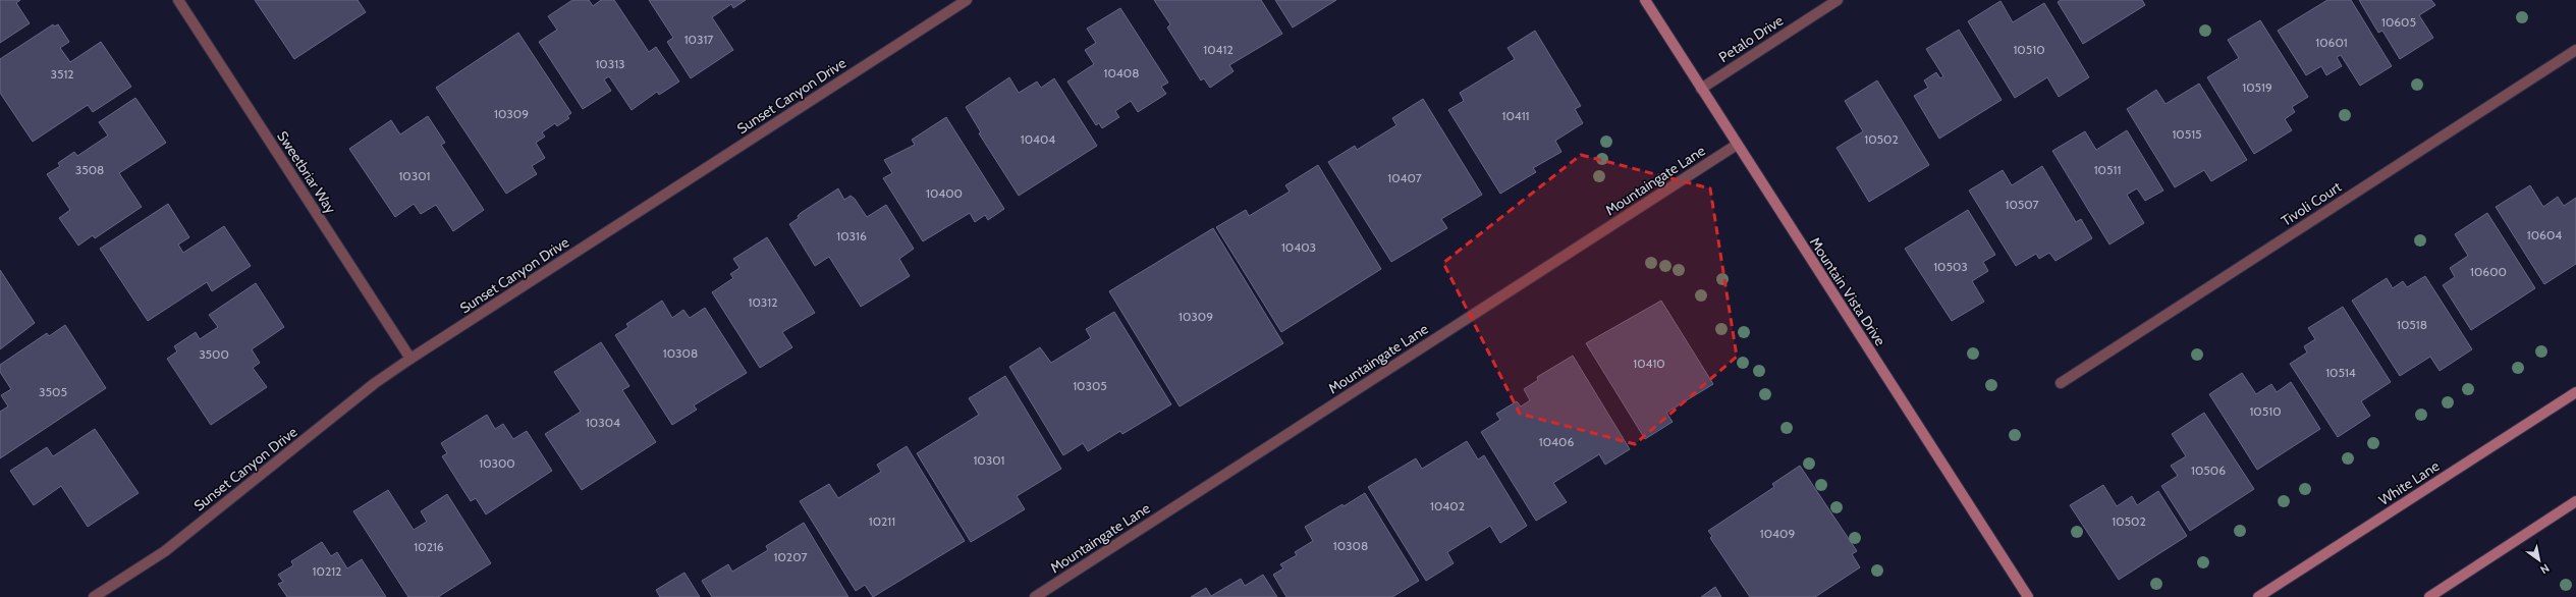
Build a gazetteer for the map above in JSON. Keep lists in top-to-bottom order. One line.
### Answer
{"streets":{"street":["Petalo Drive","Sunset Canyon Drive","Sweetbriar Way","Mountaingate Lane","Tivoli Court","Mountain Vista Drive","White Lane"]},"crossings":[["Petalo Drive","Mountain Vista Drive"],["Sunset Canyon Drive","Sweetbriar Way"],["Mountaingate Lane","Mountain Vista Drive"]],"house_numbers":["10605","10317","10601","10412","10510","10313","10408","3512","10519","10309","10411","10515","10404","10502","3508","10511","10301","10407","10400","10507","10604","10316","10403","10503","10600","10312","10309","10518","10308","3500","10410","10514","10305","3505","10510","10304","10406","10301","10300","10506","10402","10211","10502","10409","10308","10216","10207","10212"],"north":"bottom right"}
